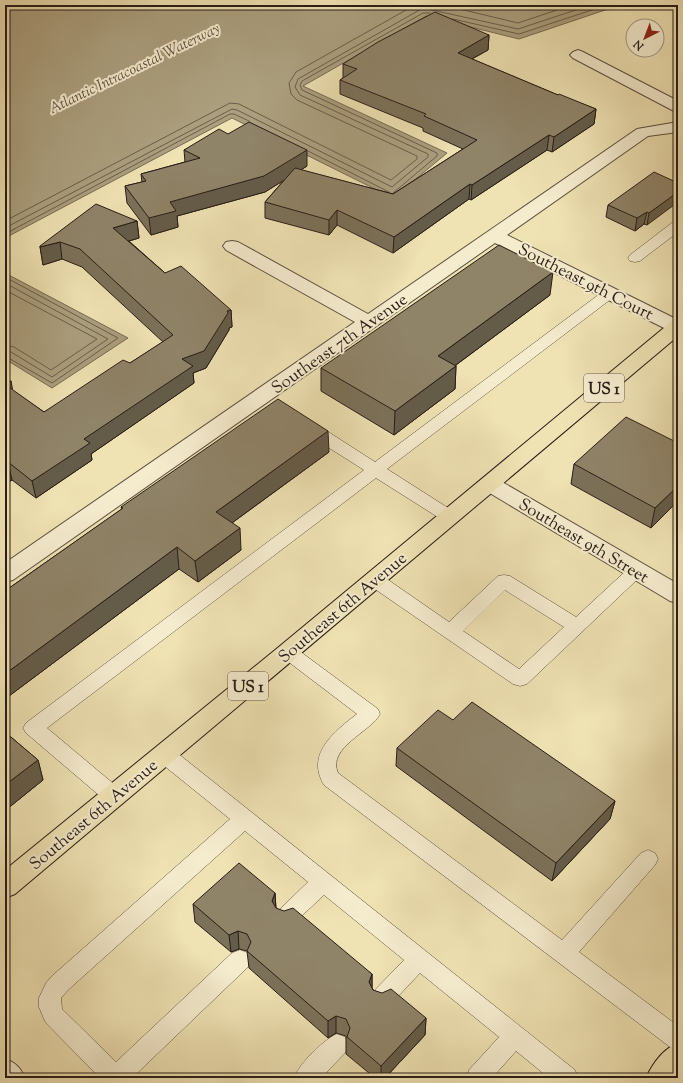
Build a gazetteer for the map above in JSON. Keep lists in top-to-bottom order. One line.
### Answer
{"streets":{"main road":["US 1","Southeast 6th Avenue"],"street":["Southeast 9th Court","Southeast 7th Avenue","Southeast 9th Street"]},"crossings":[["Southeast 9th Court","Southeast 7th Avenue"],["Southeast 9th Court","Southeast 6th Avenue"],["Southeast 9th Street","Southeast 6th Avenue"]],"water":["Atlantic Intracoastal Waterway"],"north":"bottom left"}
